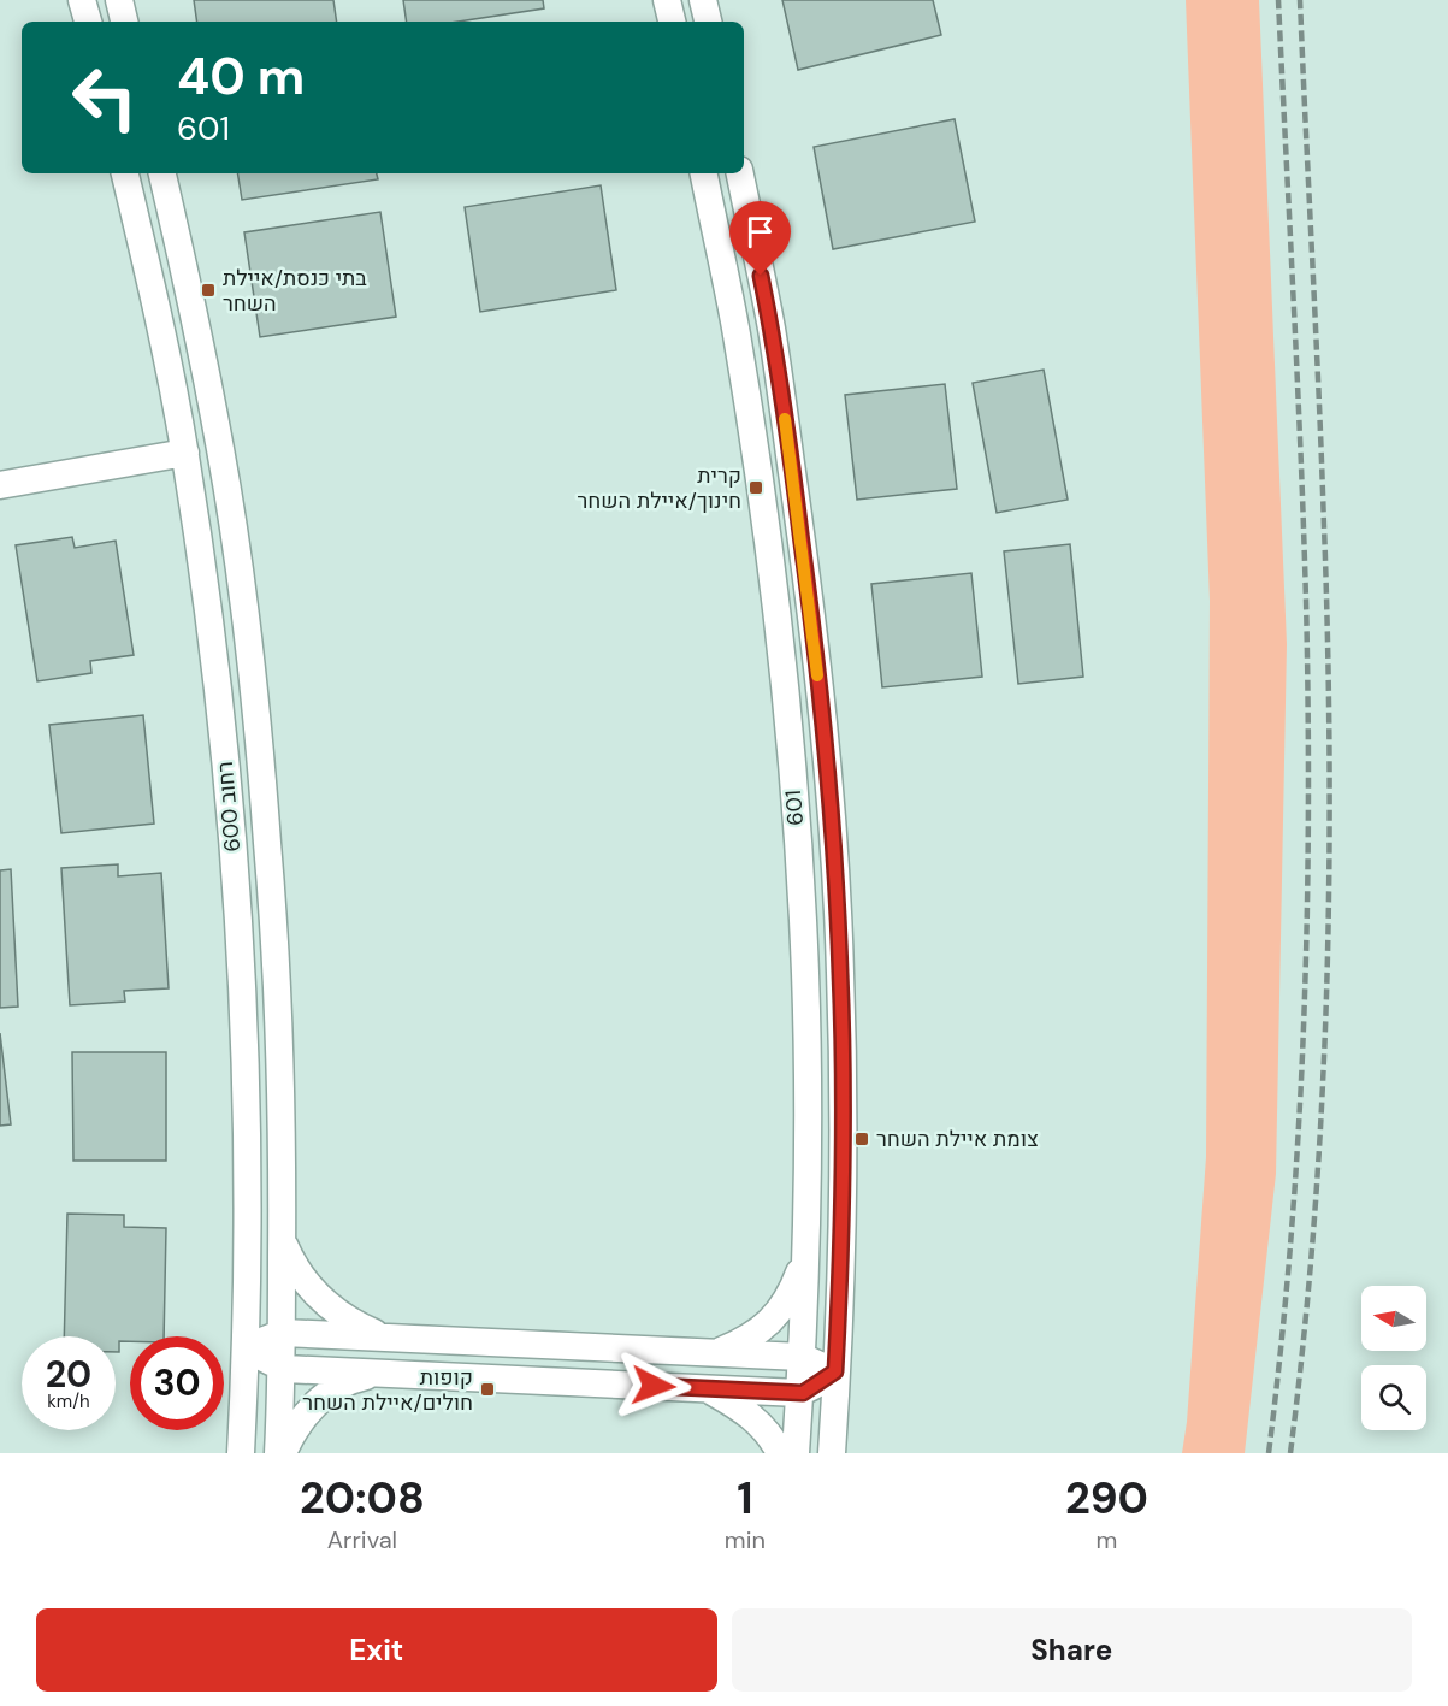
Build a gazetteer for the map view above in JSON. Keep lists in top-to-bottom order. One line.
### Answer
{"streets":{"street":["רחוב 600","601"]},"places":{"transit":["בתי כנסת/איילת השחר","קרית חינוך/איילת השחר","צומת איילת השחר","קופות חולים/איילת השחר"]},"north":"left","page":{"turn":["40 m","601"],"speed":"20 km/h","limit":"30","eta":["20:08","Arrival","1","min","290","m"],"buttons":["Exit","Share"]}}
